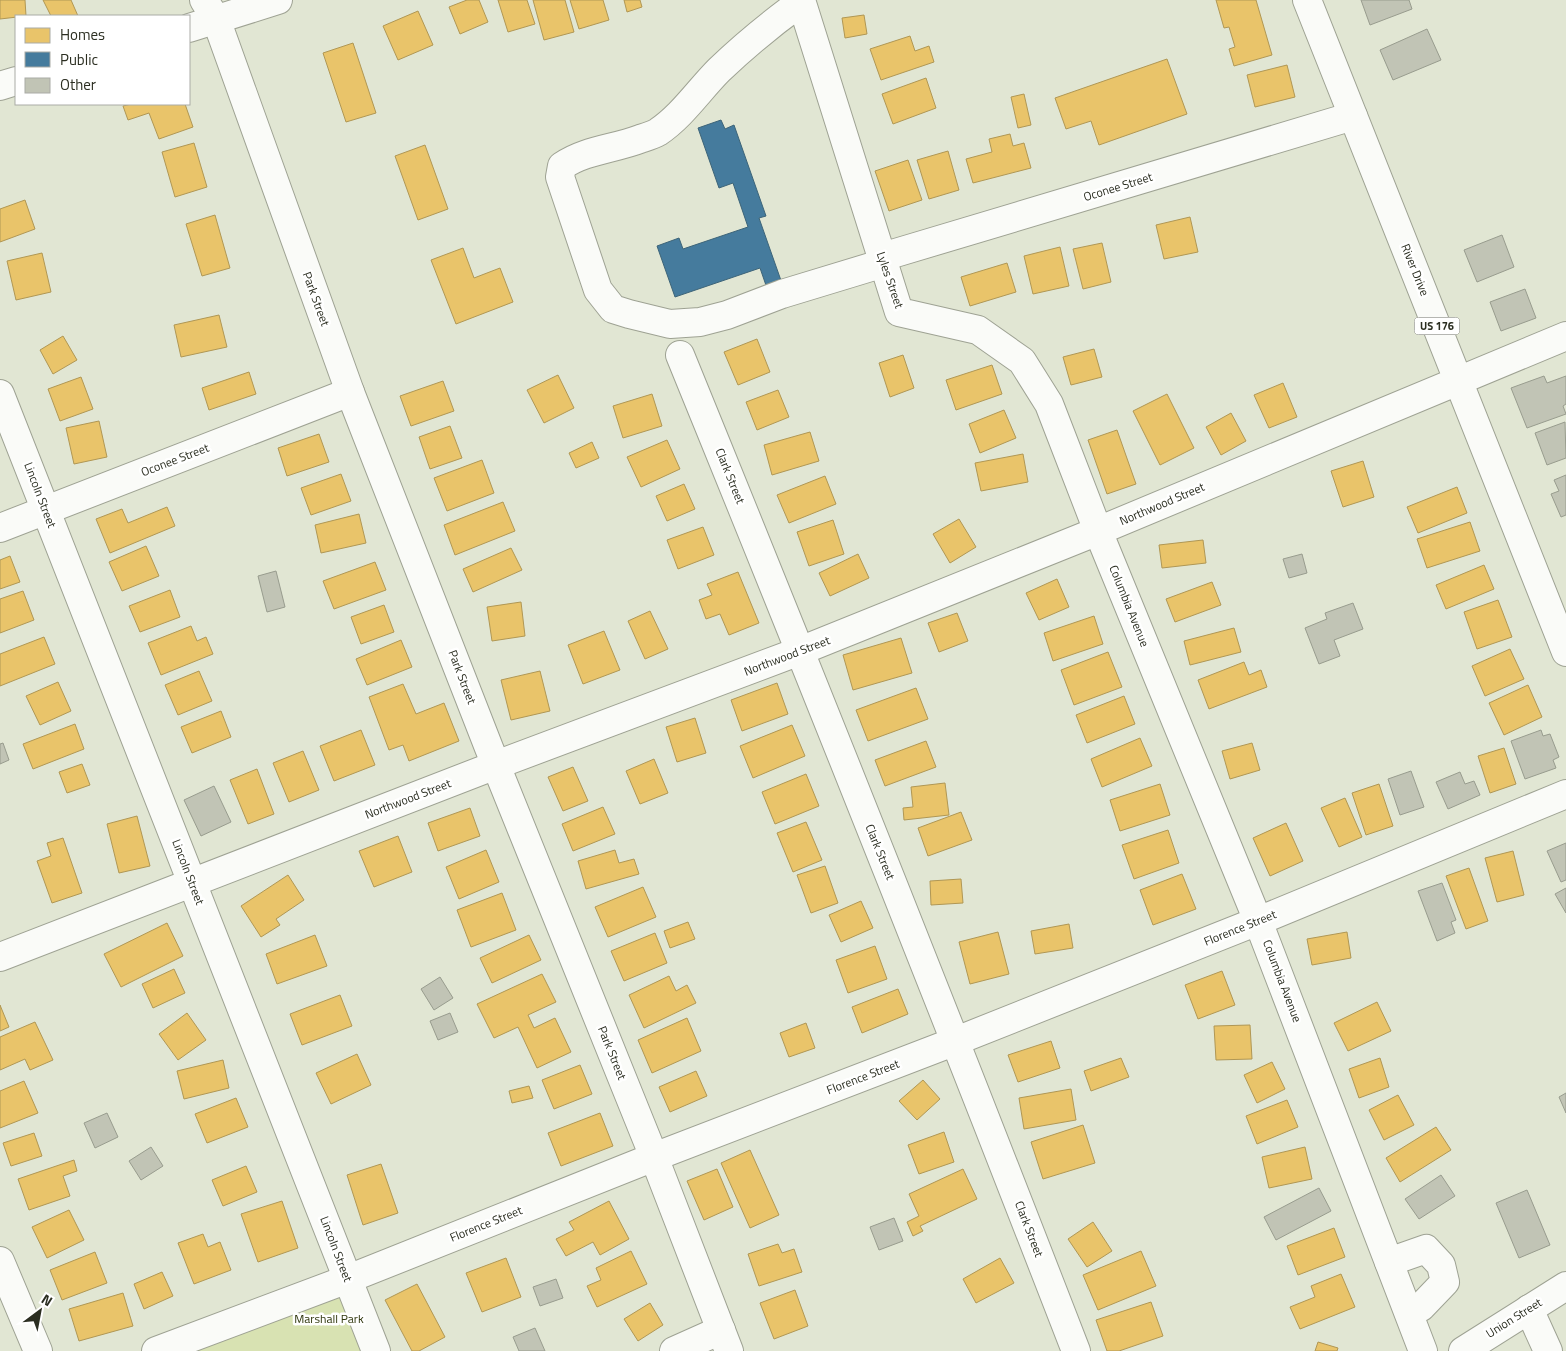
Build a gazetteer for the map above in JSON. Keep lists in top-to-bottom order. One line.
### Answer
{"streets":{"street":["Oconee Street","River Drive","Lyles Street","Park Street","US 176","Clark Street","Lincoln Street","Northwood Street","Columbia Avenue","Florence Street","Union Street"]},"crossings":[["Oconee Street","River Drive"],["Oconee Street","Lyles Street"],["Oconee Street","Park Street"],["Oconee Street","Lincoln Street"],["River Drive","Northwood Street"],["Lyles Street","Northwood Street"],["Lyles Street","Columbia Avenue"],["Park Street","Northwood Street"],["Park Street","Florence Street"],["Clark Street","Northwood Street"],["Clark Street","Florence Street"],["Lincoln Street","Northwood Street"],["Lincoln Street","Florence Street"],["Northwood Street","Columbia Avenue"],["Columbia Avenue","Florence Street"]],"parks":["Marshall Park"],"legend":["Homes","Public","Other"],"north":"top right"}
